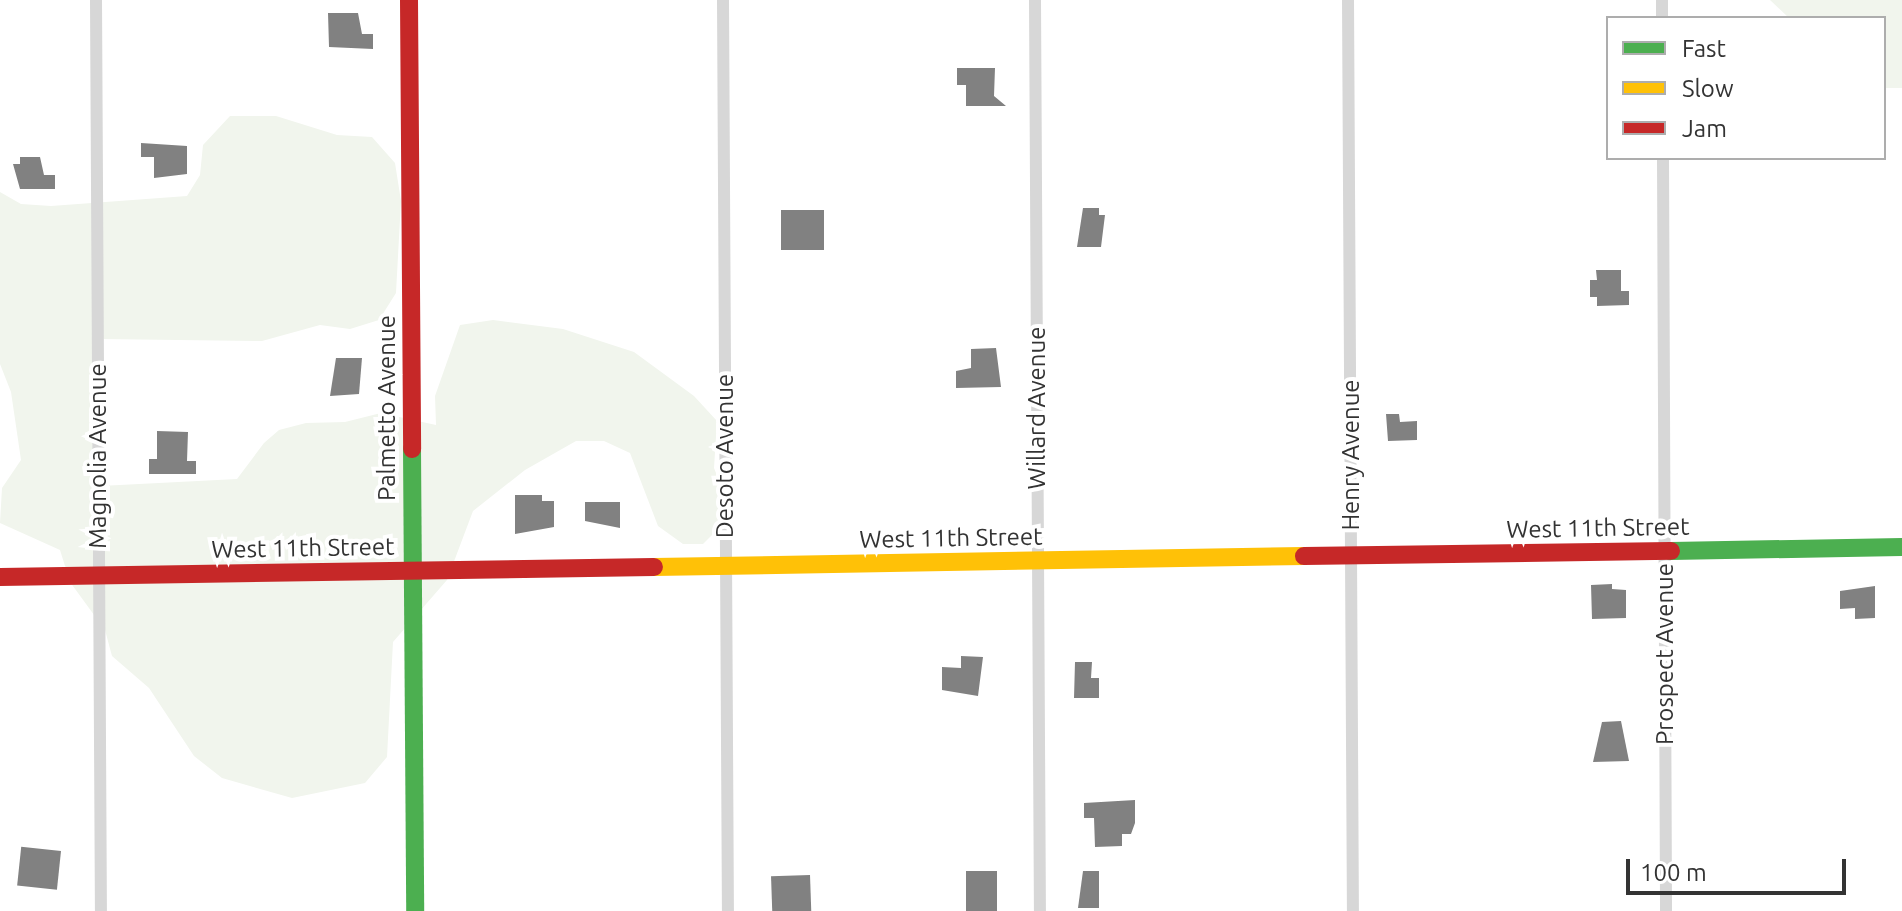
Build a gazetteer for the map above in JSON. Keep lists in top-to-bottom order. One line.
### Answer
{"streets":{"street":["Palmetto Avenue","Willard Avenue","Henry Avenue","Magnolia Avenue","Desoto Avenue","West 11th Street","Prospect Avenue"]},"crossings":[["Palmetto Avenue","West 11th Street"],["Willard Avenue","West 11th Street"],["Henry Avenue","West 11th Street"],["Magnolia Avenue","West 11th Street"],["Desoto Avenue","West 11th Street"],["West 11th Street","Prospect Avenue"]],"legend":["Fast","Slow","Jam"],"scale_bar":"100 m"}
